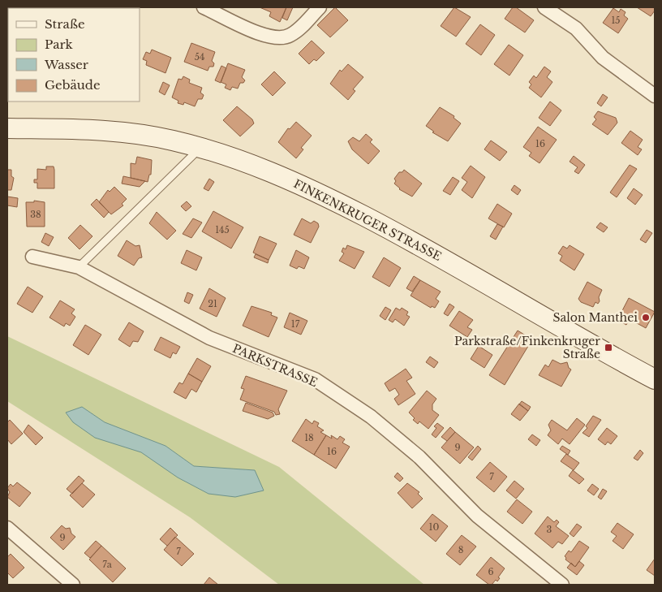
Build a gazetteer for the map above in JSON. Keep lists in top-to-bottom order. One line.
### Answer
{"streets":{"street":["FINKENKRUGER STRASSE","PARKSTRASSE"]},"places":{"other":["Salon Manthei"],"transit":["Parkstraße/Finkenkruger Straße"]},"house_numbers":["15","54","16","38","145","21","17","18","9","16","7","10","3","9","8","7","7a","6"],"legend":["Straße","Park","Wasser","Gebäude"]}
